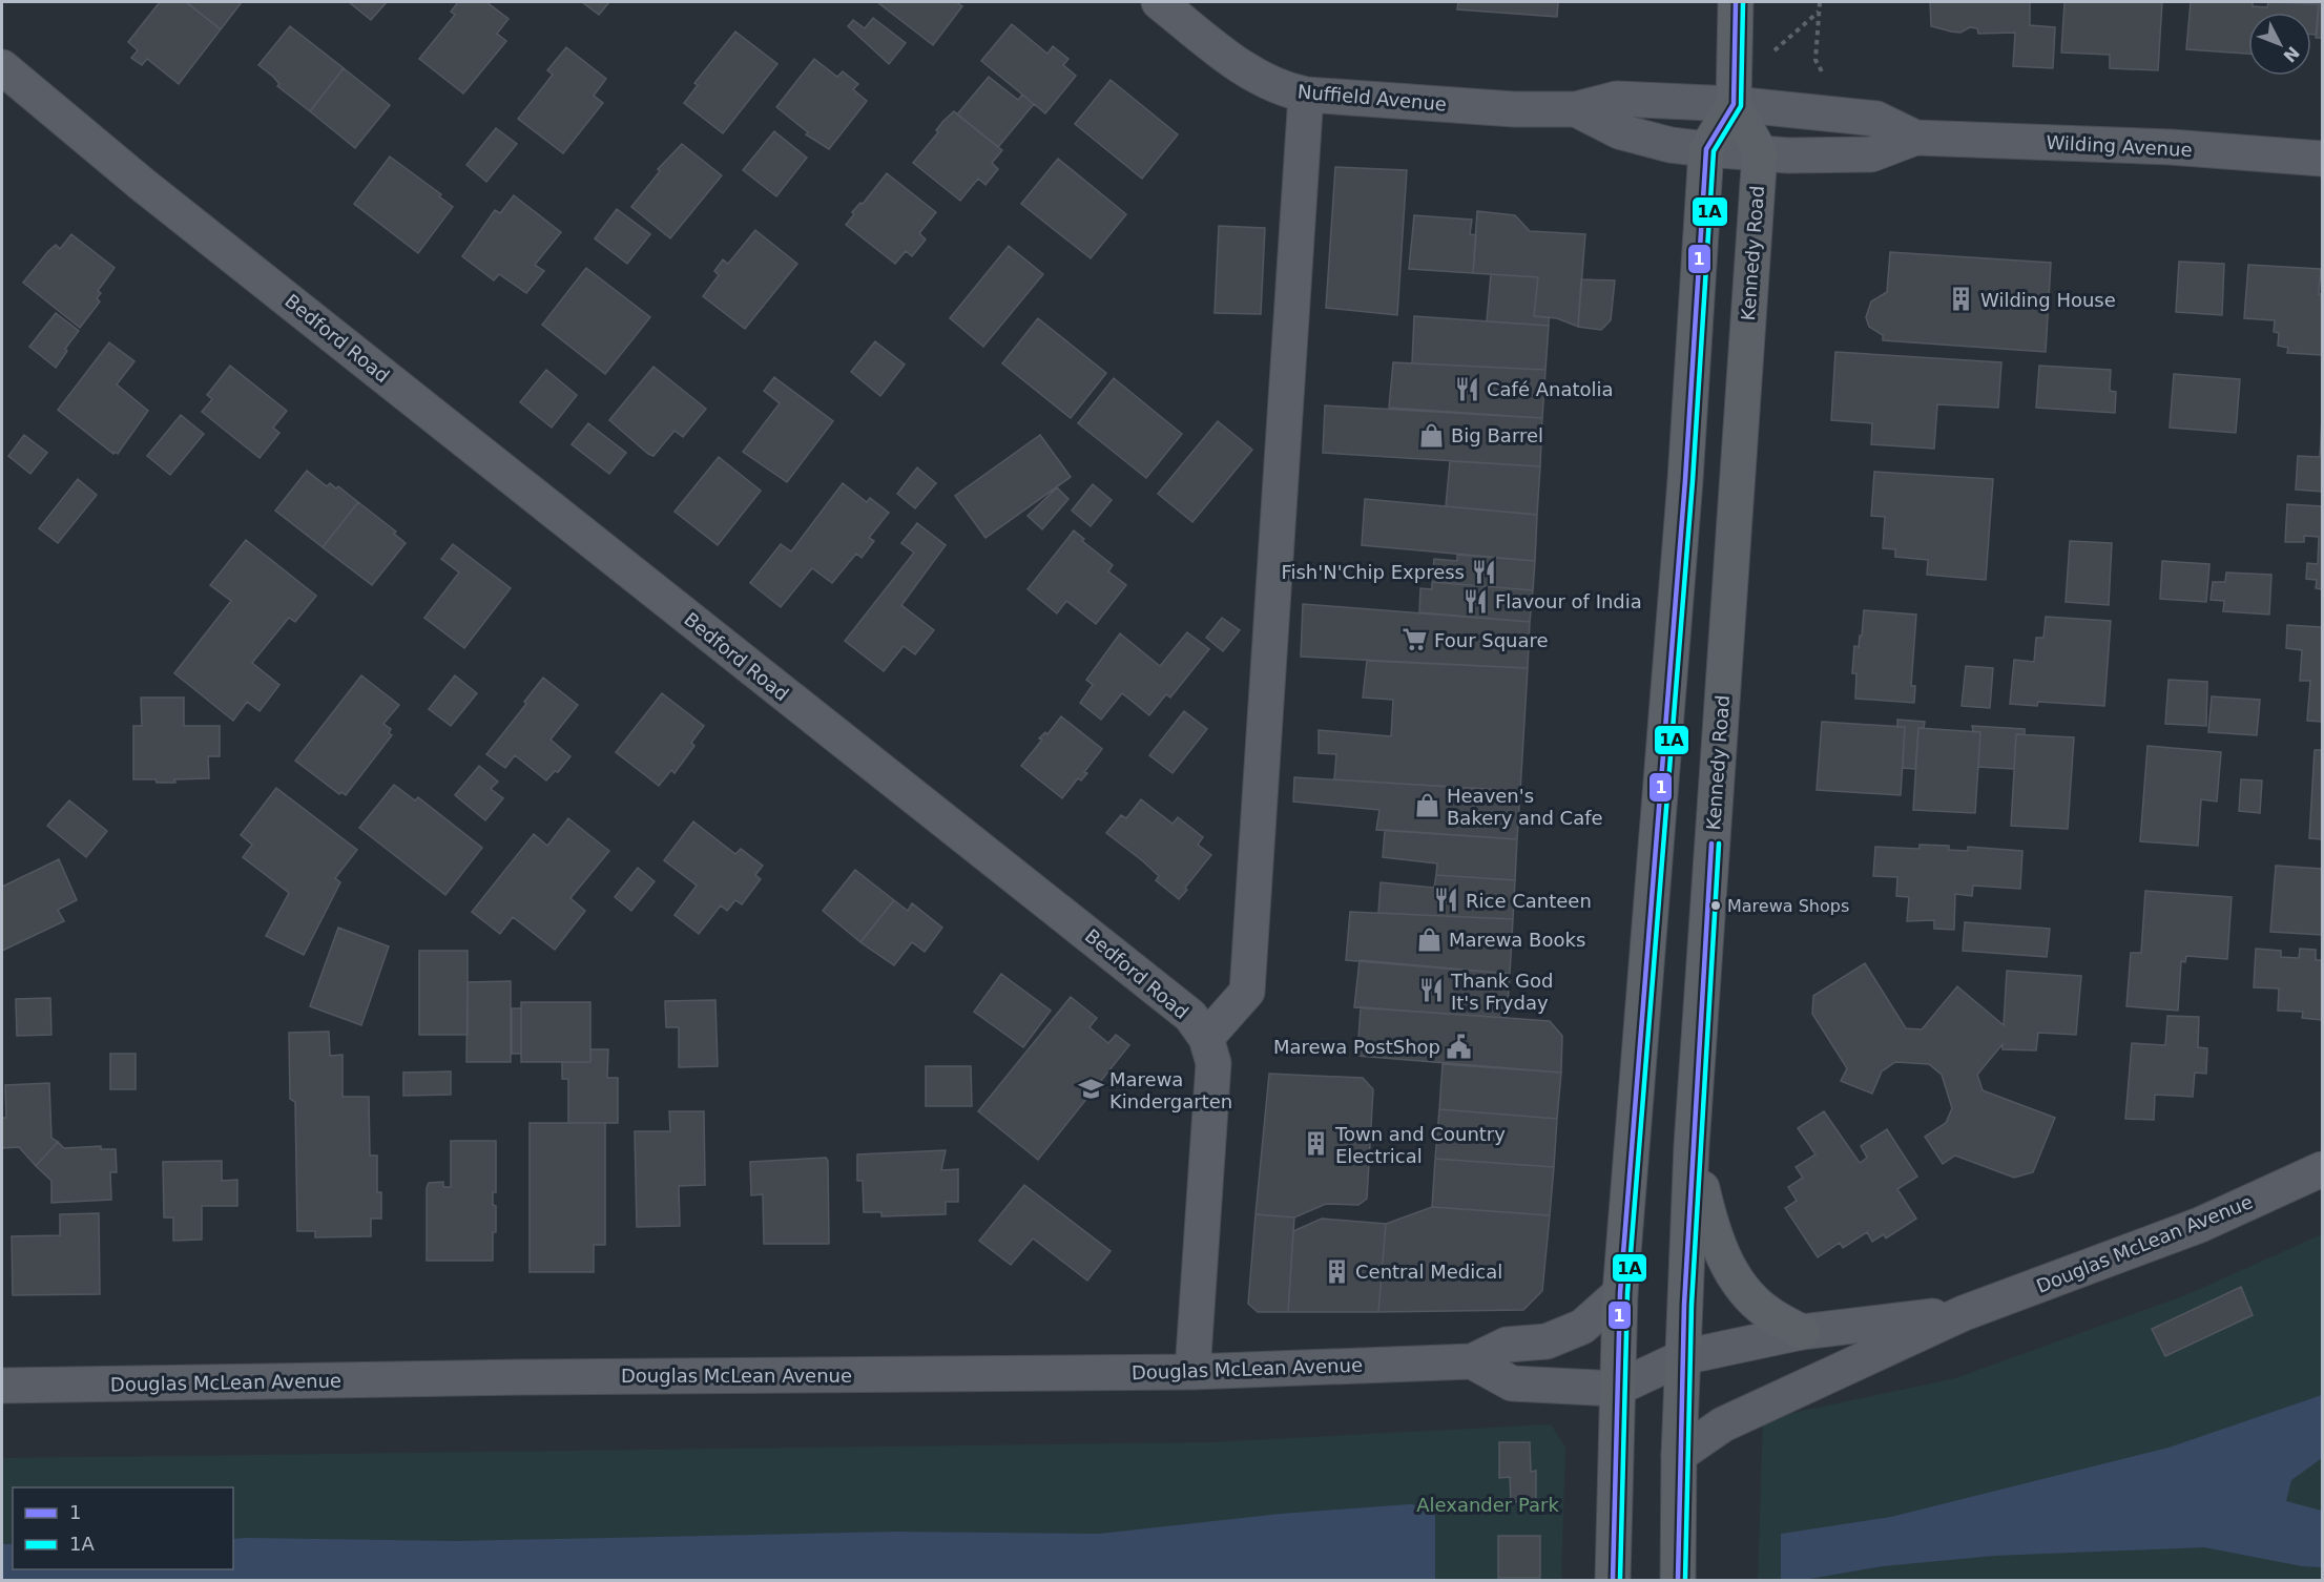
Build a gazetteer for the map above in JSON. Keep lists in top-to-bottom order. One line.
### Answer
{"streets":{"main road":["Kennedy Road"],"street":["Nuffield Avenue","Wilding Avenue","Bedford Road","Douglas McLean Avenue"]},"crossings":[["Nuffield Avenue","Wilding Avenue"],["Nuffield Avenue","Kennedy Road"],["Wilding Avenue","Kennedy Road"],["Kennedy Road","Douglas McLean Avenue"],["Bedford Road","Douglas McLean Avenue"]],"parks":["Alexander Park"],"places":{"building":["Wilding House","Town and Country Electrical","Central Medical"],"restaurant":["Café Anatolia","Fish'N'Chip Express","Flavour of India","Rice Canteen","Thank God It's Fryday"],"shop":["Big Barrel","Heaven's Bakery and Cafe","Marewa Books"],"supermarket":["Four Square"],"other":["Marewa Shops"],"public building":["Marewa PostShop"],"school or university":["Marewa Kindergarten"]},"lines":["transit line 1","transit line 1A"],"legend":["1","1A"],"north":"bottom right"}
